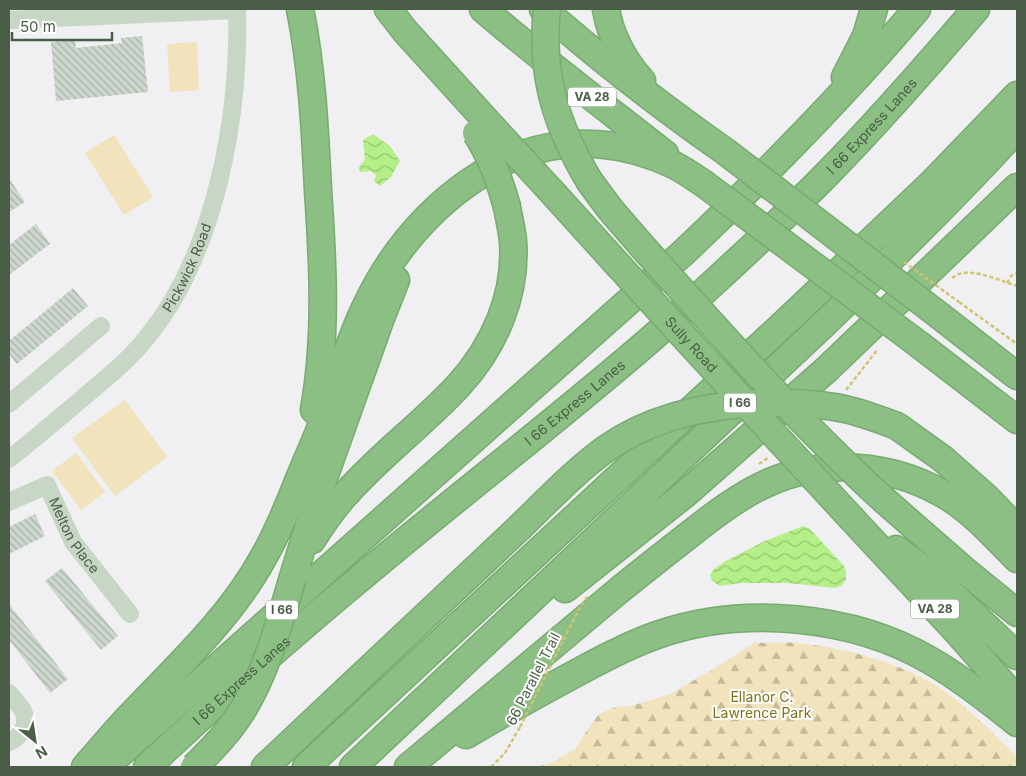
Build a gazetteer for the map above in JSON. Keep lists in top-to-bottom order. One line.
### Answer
{"streets":{"highway":["VA 28","I 66 Express Lanes","Sully Road","I 66"],"street":["Pickwick Road","Melton Place"],"path":["66 Parallel Trail"]},"parks":["Ellanor C. Lawrence Park"],"scale_bar":"50 m","north":"bottom right"}
